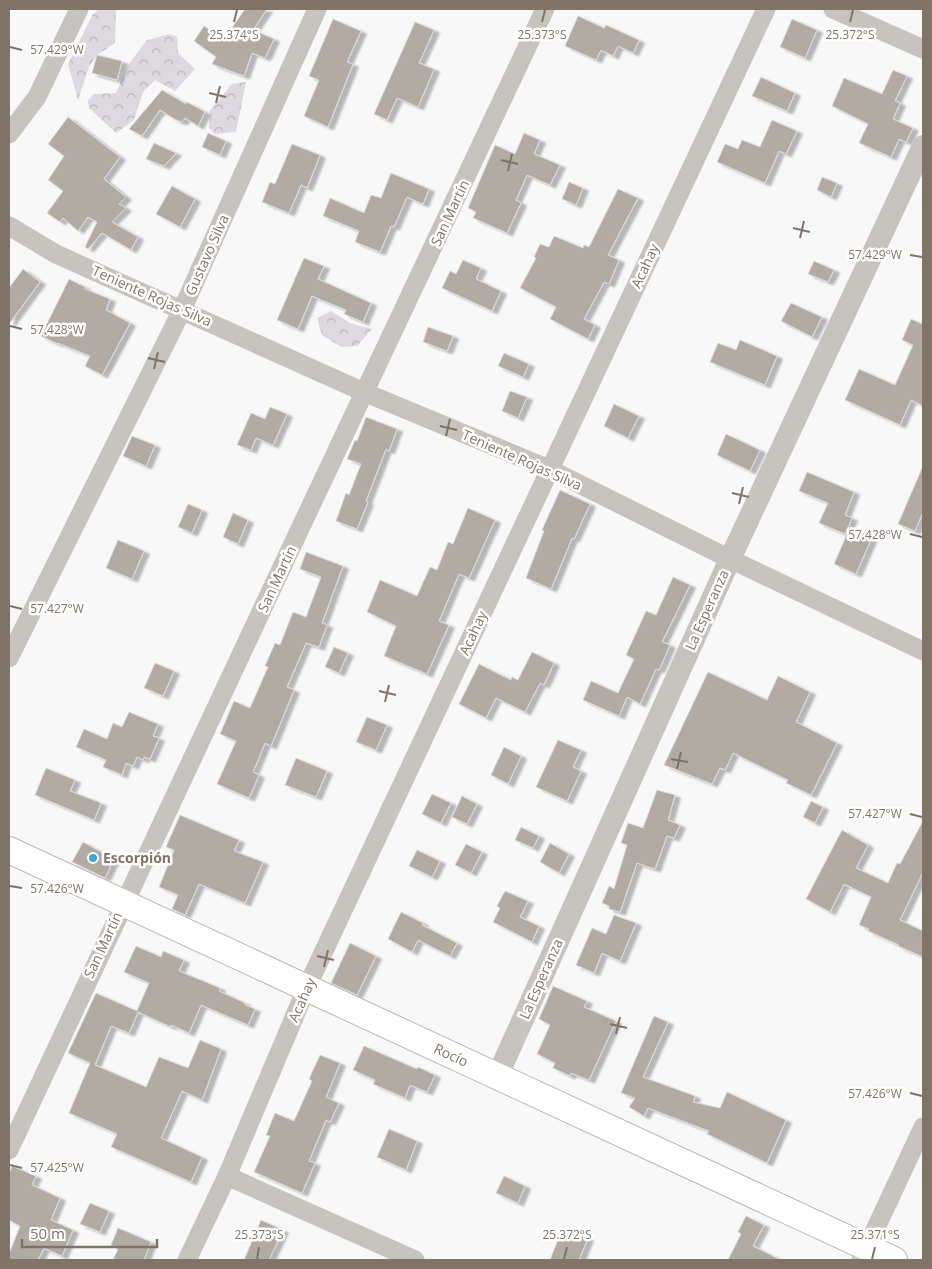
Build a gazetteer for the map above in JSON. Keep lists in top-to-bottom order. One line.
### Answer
{"streets":{"main road":["Rocío"],"street":["San Martín","Gustavo Silva","Acahay","Teniente Rojas Silva","La Esperanza"]},"crossings":[["San Martín","Teniente Rojas Silva"],["San Martín","Rocío"],["Gustavo Silva","Teniente Rojas Silva"],["Acahay","Teniente Rojas Silva"],["Acahay","Rocío"],["Teniente Rojas Silva","La Esperanza"],["La Esperanza","Rocío"]],"places":["Escorpión"],"scale_bar":"50 m","coordinates":["25.374°S","25.373°S","25.372°S","57.429°W","57.428°W","57.427°W","57.426°W","57.425°W","25.371°S"]}
